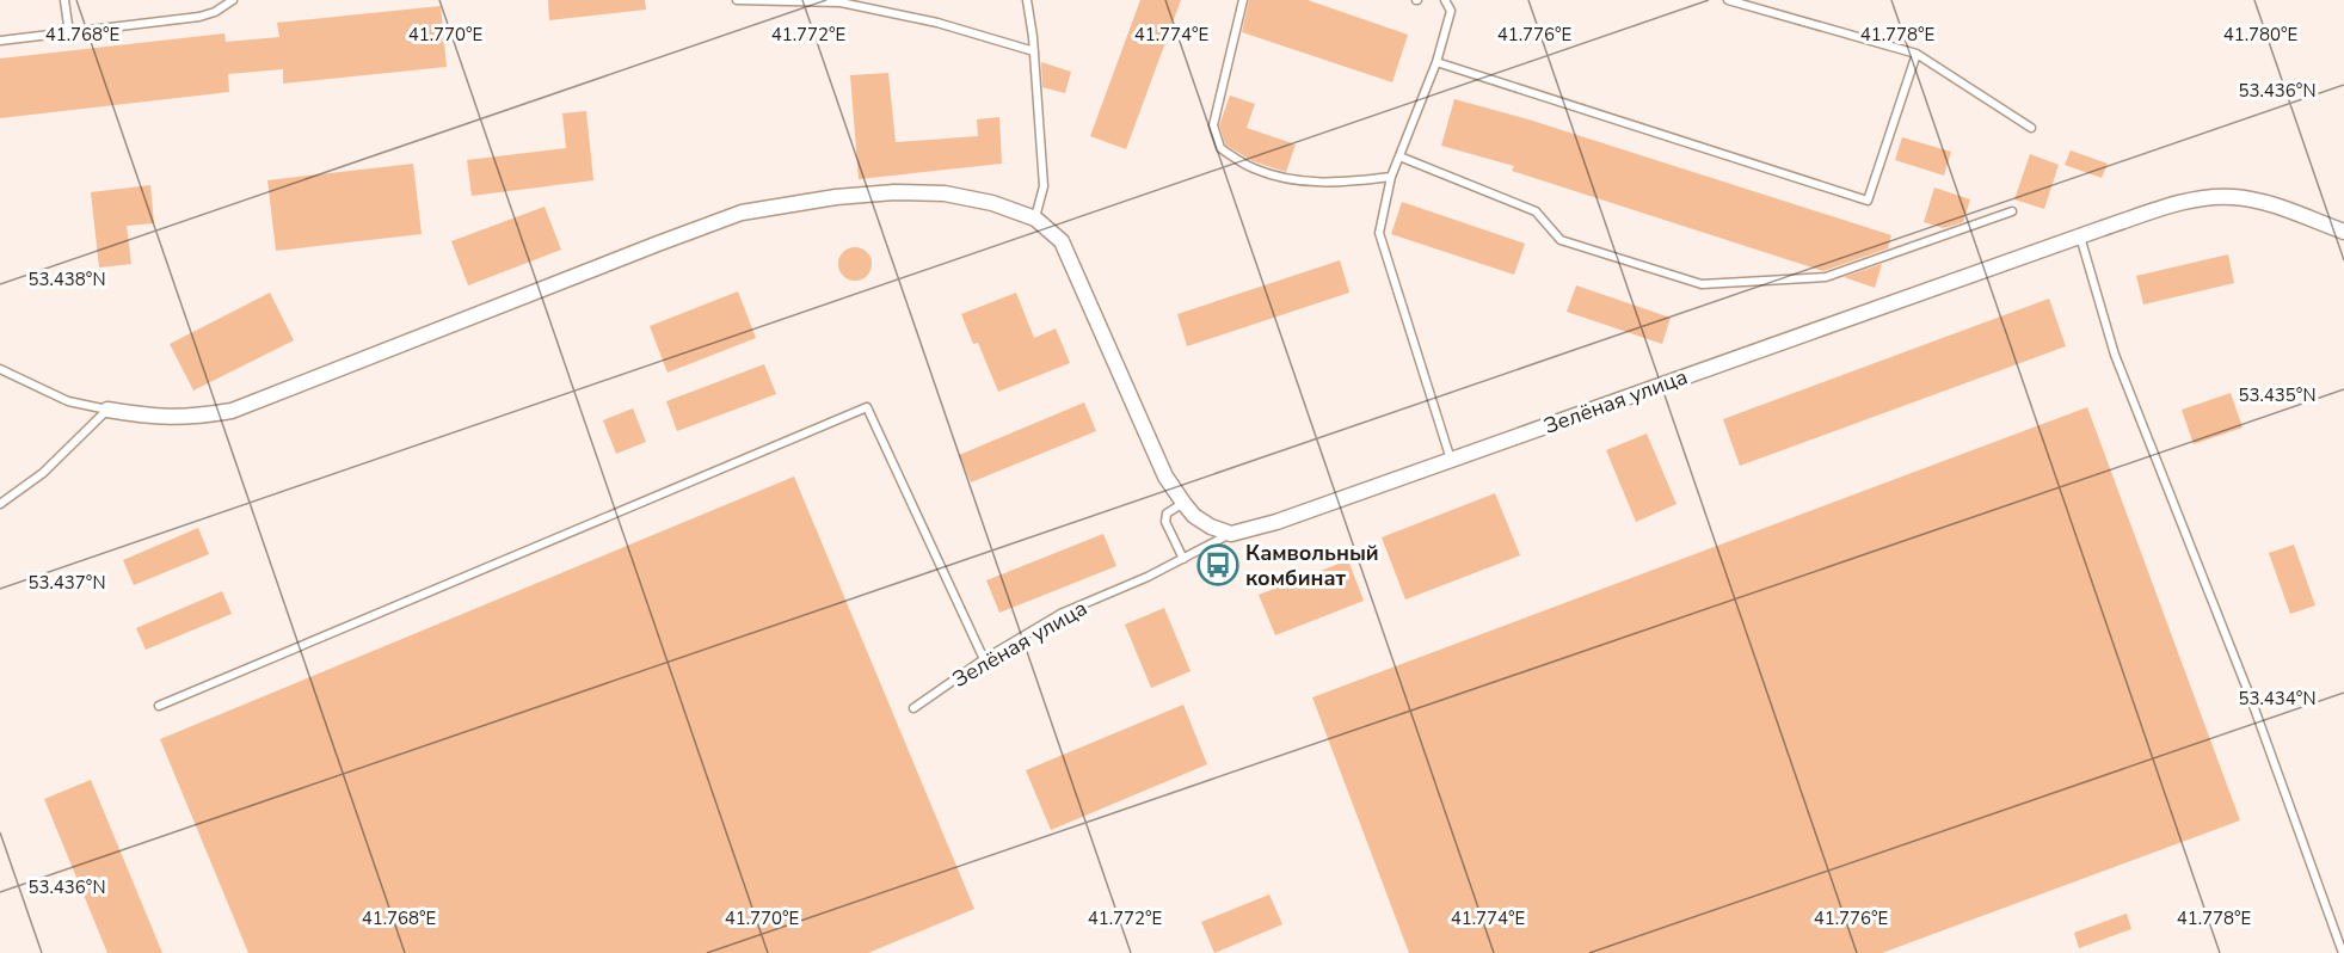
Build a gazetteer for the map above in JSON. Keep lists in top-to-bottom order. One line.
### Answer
{"streets":{"street":["Зелёная улица"]},"places":{"bus stop":["Камвольный комбинат"]},"coordinates":["41.768°E","41.770°E","41.772°E","41.774°E","41.776°E","41.778°E","41.780°E","53.436°N","53.438°N","53.435°N","53.437°N","53.434°N"]}
